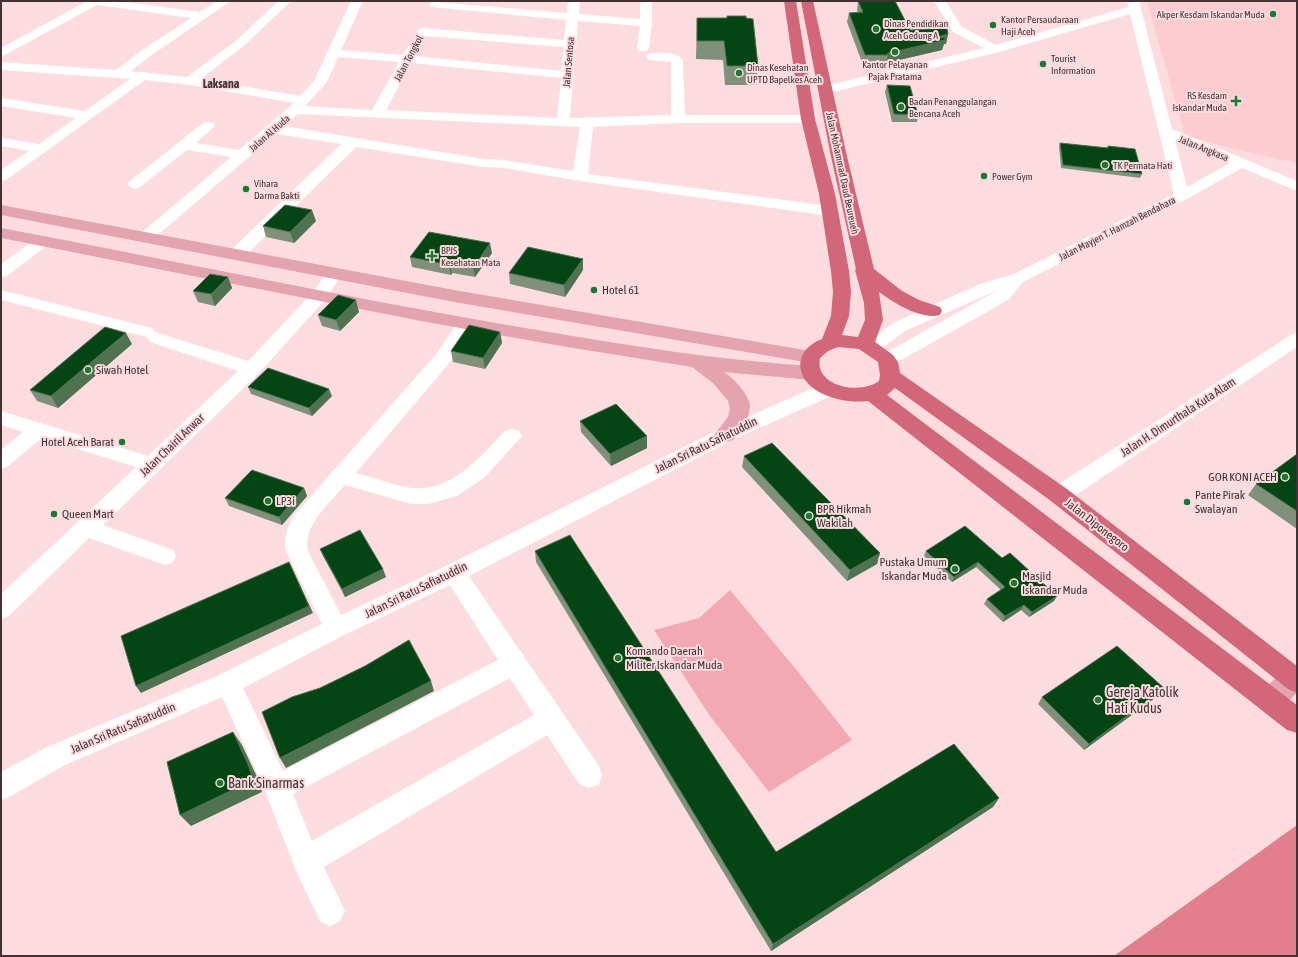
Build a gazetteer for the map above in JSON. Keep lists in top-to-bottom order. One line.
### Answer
{"streets":{"highway":["Jalan Mohammad Daud Beureueh","Jalan Diponegoro"],"street":["Jalan Tongkol","Jalan Sentosa","Jalan Al Huda","Jalan Angkasa","Jalan Mayjen T. Hamzah Bendahara","Jalan H. Dimurthala Kuta Alam","Jalan Chairil Anwar","Jalan Sri Ratu Safiatuddin"]},"crossings":[["Jalan Angkasa","Jalan Mayjen T. Hamzah Bendahara"],["Jalan Mohammad Daud Beureueh","Jalan Mayjen T. Hamzah Bendahara"],["Jalan Mohammad Daud Beureueh","Jalan Sri Ratu Safiatuddin"],["Jalan Mohammad Daud Beureueh","Jalan Diponegoro"],["Jalan Mayjen T. Hamzah Bendahara","Jalan Sri Ratu Safiatuddin"],["Jalan Mayjen T. Hamzah Bendahara","Jalan Diponegoro"],["Jalan H. Dimurthala Kuta Alam","Jalan Diponegoro"],["Jalan Sri Ratu Safiatuddin","Jalan Diponegoro"]],"districts":["Laksana"],"places":{"other":["Akper Kesdam Iskandar Muda","Kantor Persaudaraan Haji Aceh","Dinas Pendidikan Aceh Gedung A","Kantor Pelayanan Pajak Pratama","Tourist Information","Dinas Kesehatan UPTD Bapelkes Aceh","Badan Penanggulangan Bencana Aceh","TK Permata Hati","Power Gym","Vihara Darma Bakti","Hotel 61","Siwah Hotel","Hotel Aceh Barat","GOR KONI ACEH","LP3i","Pante Pirak Swalayan","Queen Mart","BPR Hikmah Wakilah","Pustaka Umum Iskandar Muda","Masjid Iskandar Muda","Komando Daerah Militer Iskandar Muda","Gereja Katolik Hati Kudus","Bank Sinarmas"],"health":["RS Kesdam Iskandar Muda","BPJS Kesehatan Mata"]}}
